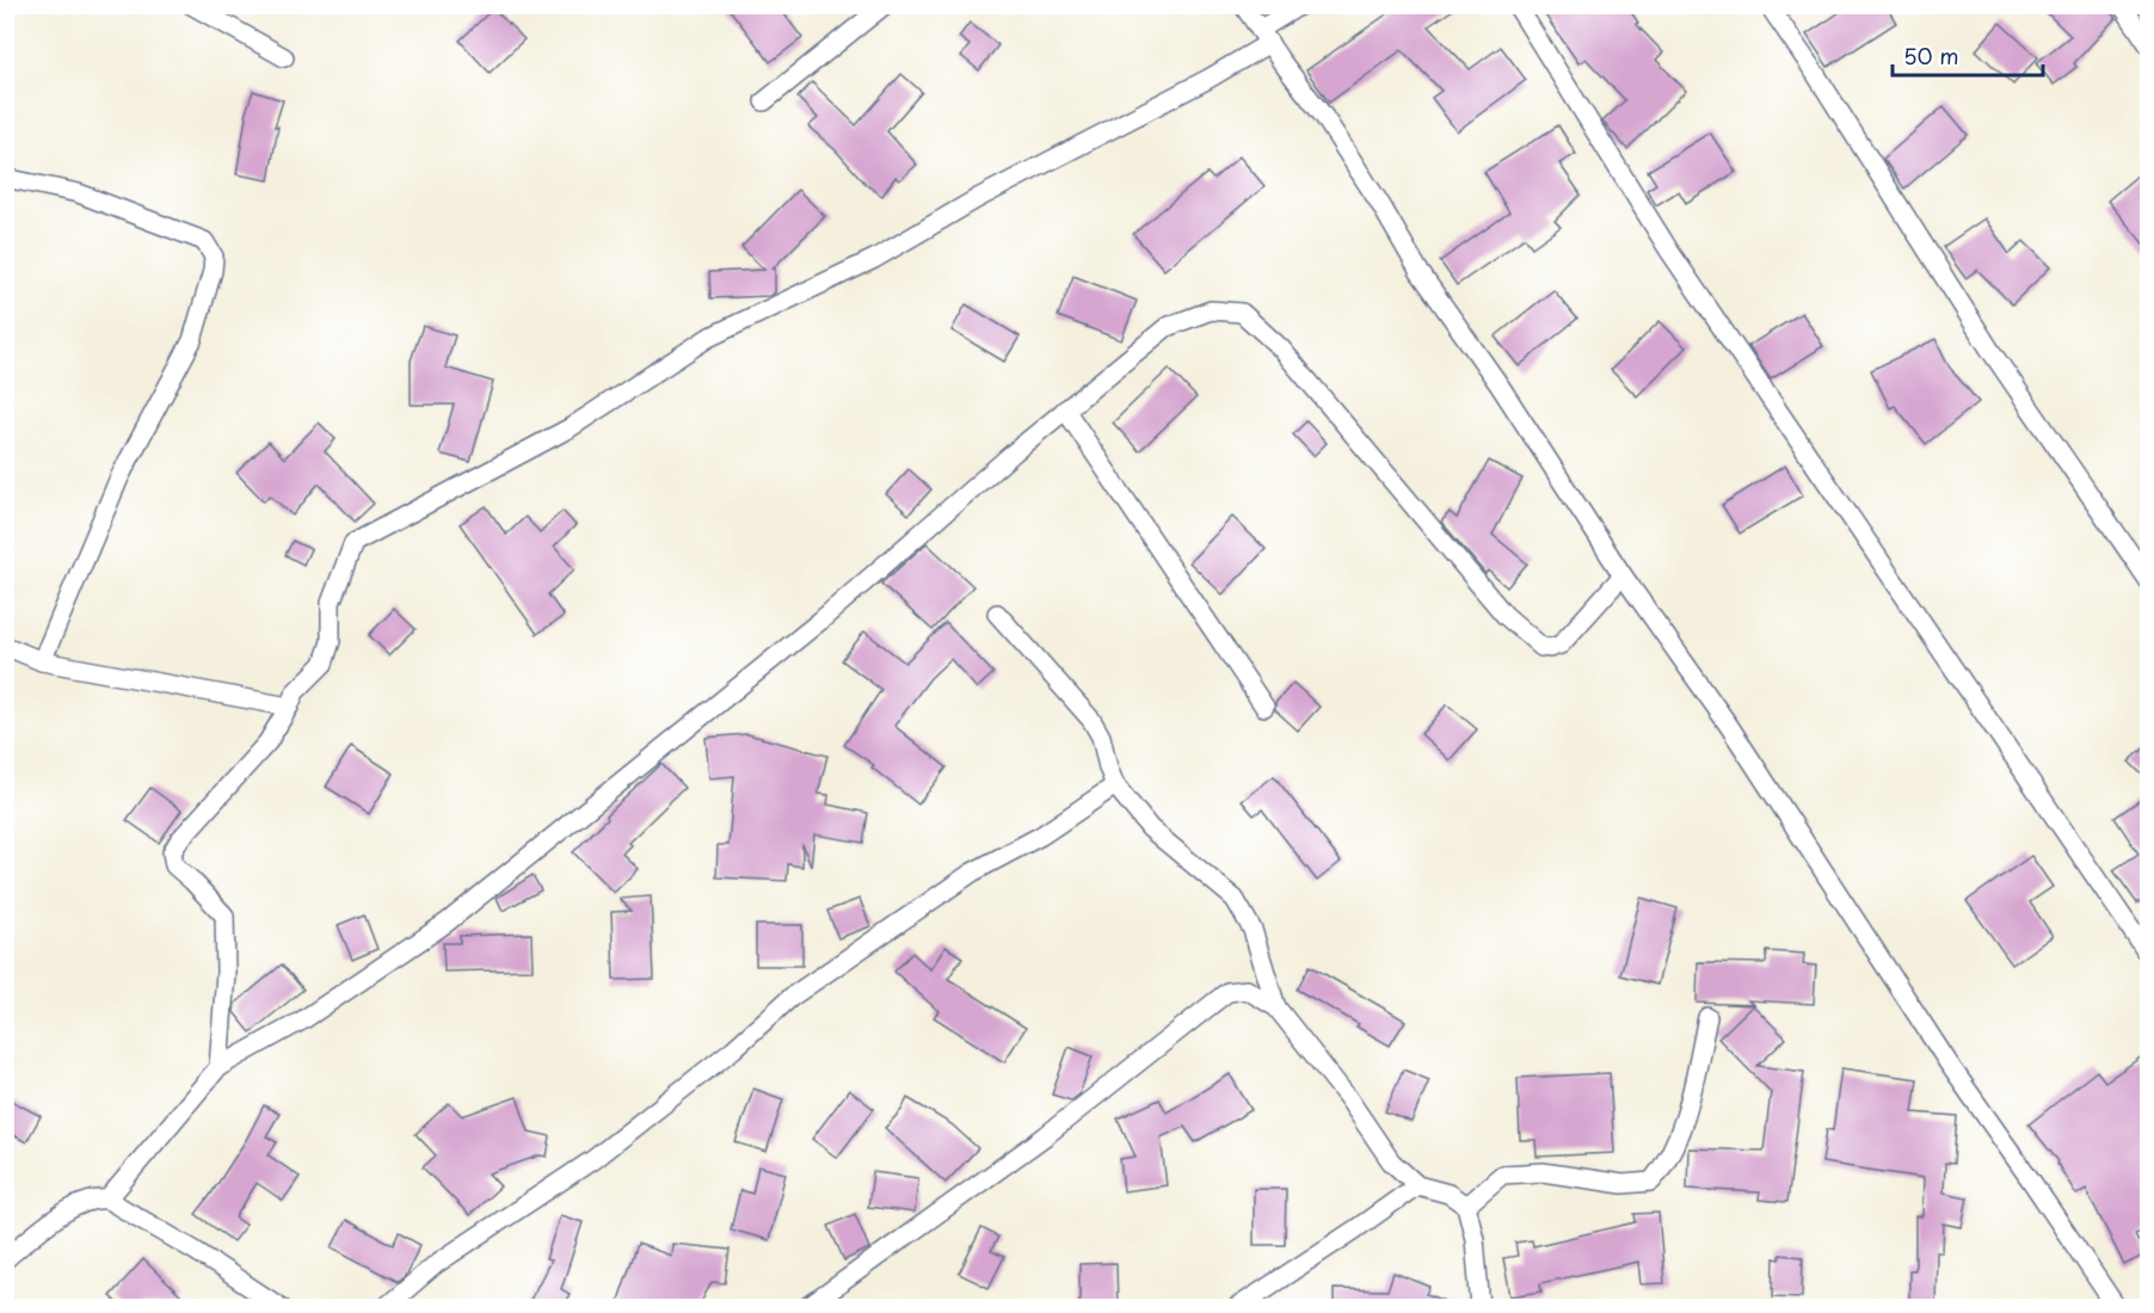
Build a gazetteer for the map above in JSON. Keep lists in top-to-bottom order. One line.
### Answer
{"scale_bar":"50 m"}
